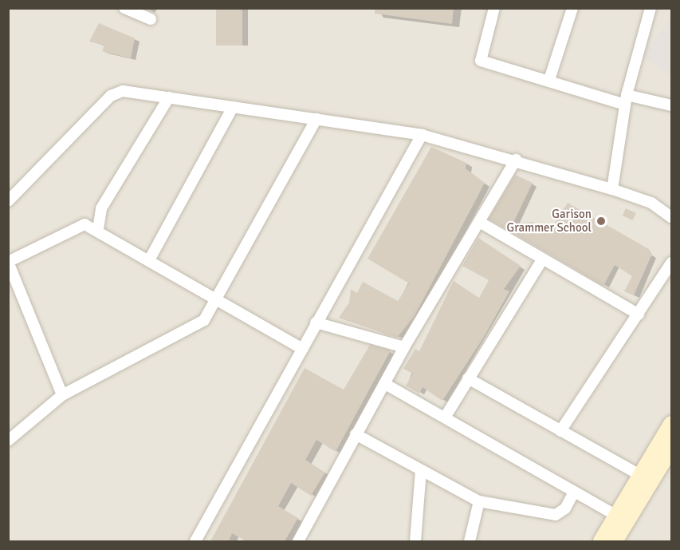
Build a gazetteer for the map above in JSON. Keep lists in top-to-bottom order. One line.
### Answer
{"places":["Garison Grammer School"]}
